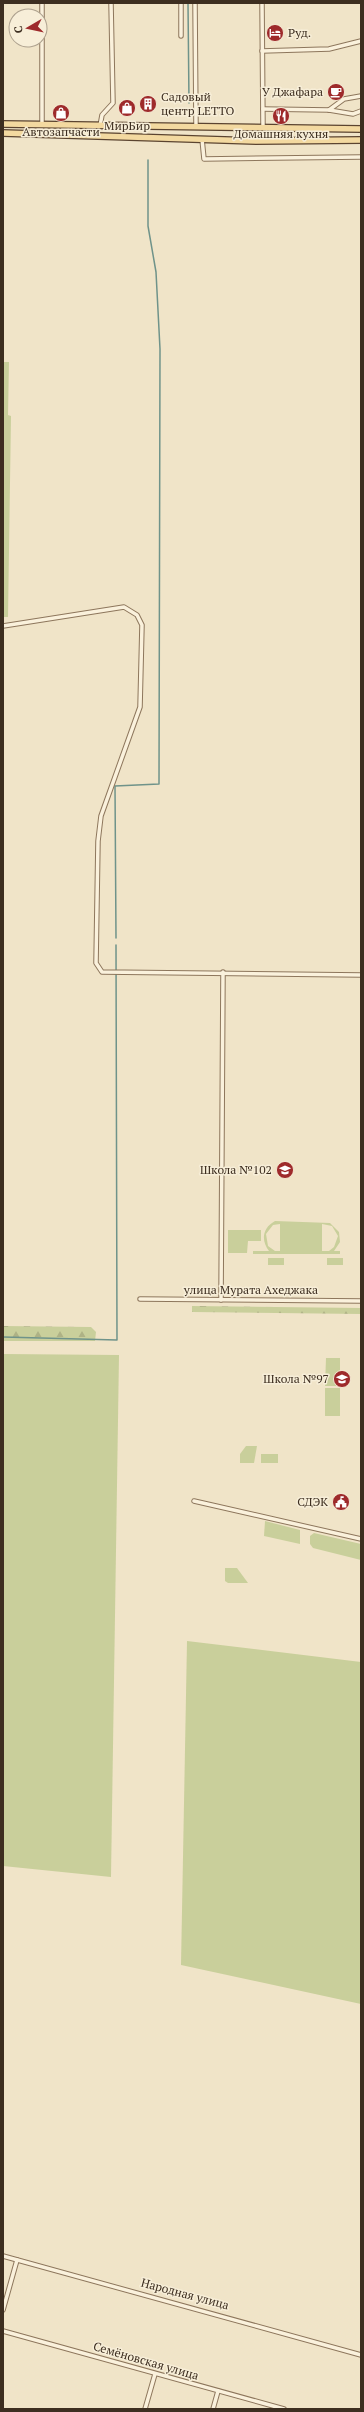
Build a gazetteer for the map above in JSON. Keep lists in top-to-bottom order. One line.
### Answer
{"streets":{"street":["улица Мурата Ахеджака","Народная улица","Семёновская улица"]},"places":{"hotel":["Руд."],"cafe":["У Джафара"],"building":["Садовый центр LETTO"],"shop":["МирБир","Автозапчасти"],"restaurant":["Домашняя кухня"],"school or university":["Школа №102","Школа №97"],"public building":["СДЭК"]},"north":"left"}
